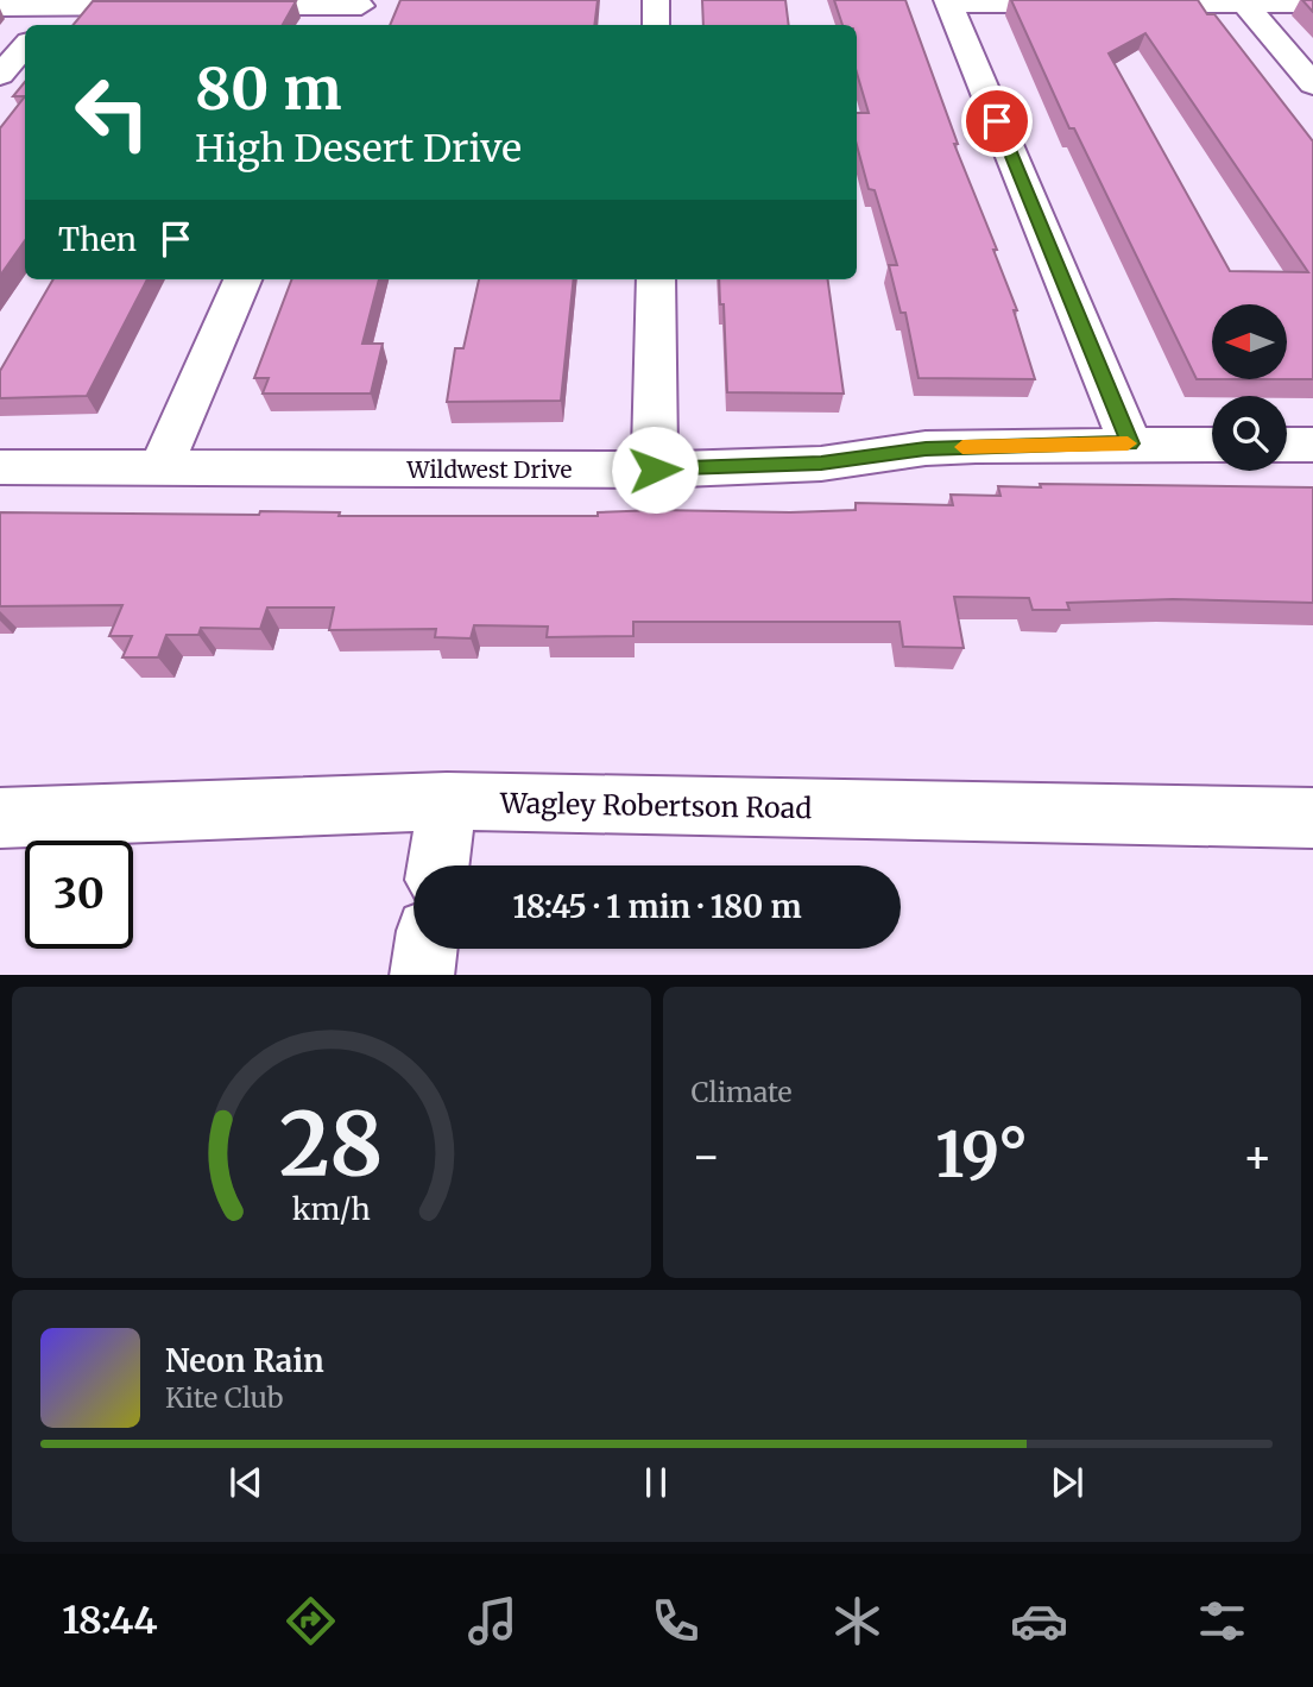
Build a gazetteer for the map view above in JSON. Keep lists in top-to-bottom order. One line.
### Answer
{"streets":{"street":["Wildwest Drive","Wagley Robertson Road"]},"north":"left","page":{"turn":["80 m","High Desert Drive"],"then":"Then","limit":"30","trip":"18:45 · 1 min · 180 m","tile":"Climate","heat":["−","19°","+"],"song":["Neon Rain","Kite Club"],"tabs":"18:44","gauge":["28","km/h"]}}
